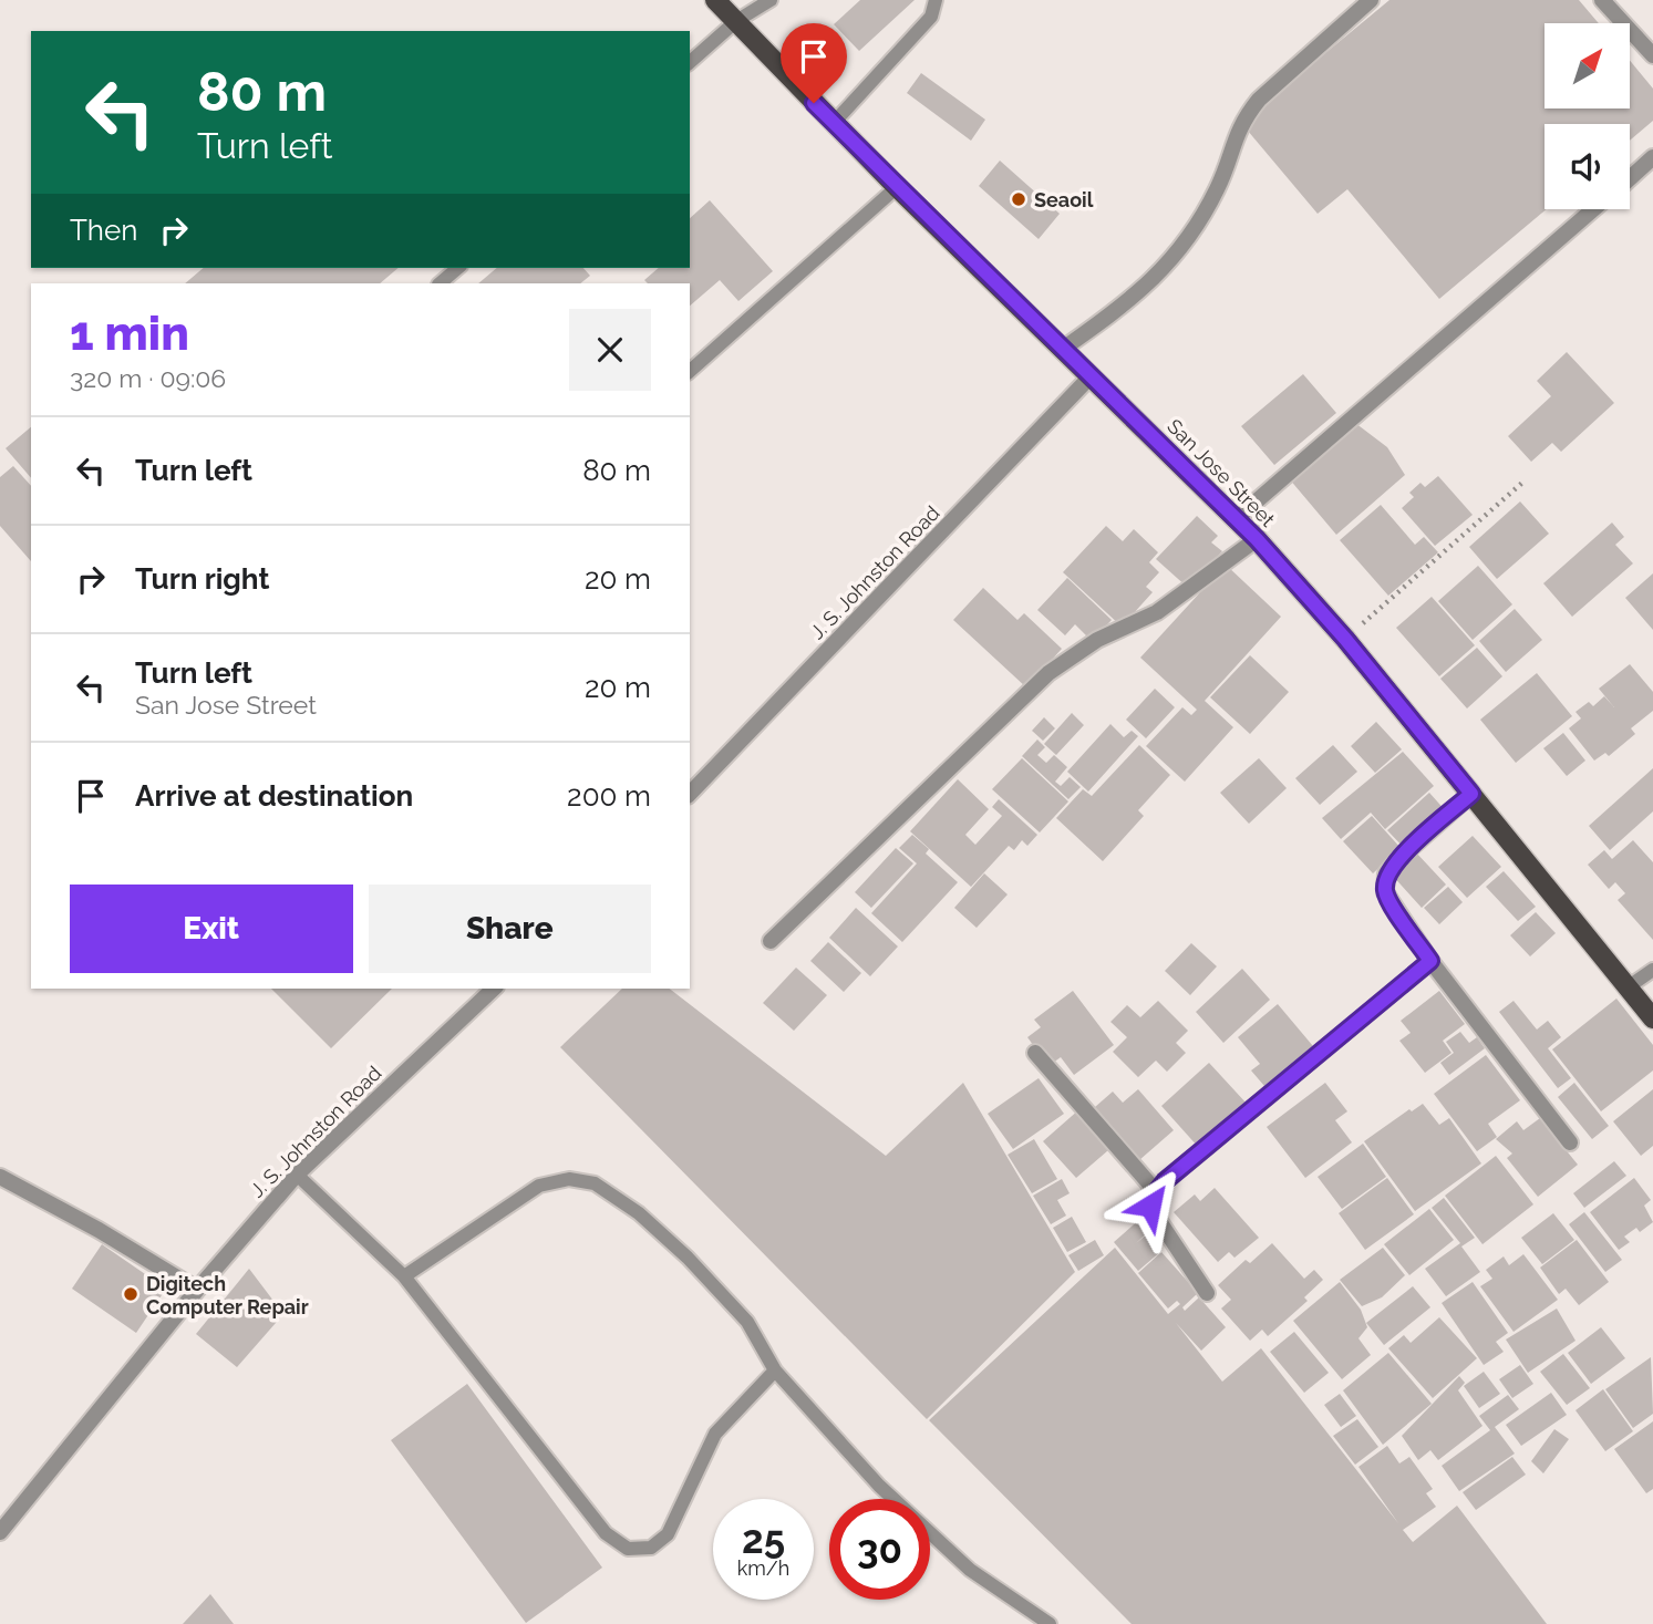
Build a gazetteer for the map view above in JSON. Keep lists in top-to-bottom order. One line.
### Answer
{"streets":{"main road":["San Jose Street"],"street":["J. S. Johnston Road"]},"crossings":[["San Jose Street","J. S. Johnston Road"]],"places":["Seaoil","Digitech Computer Repair"],"north":"top right","page":{"turn":["80 m","Turn left"],"then":"Then","heading":["1 min","320 m · 09:06"],"list":[{"name":"Turn left","value":"80 m"},{"name":"Turn right","value":"20 m"},{"name":"Turn left","note":"San Jose Street","value":"20 m"},{"name":"Arrive at destination","value":"200 m"}],"buttons":["Exit","Share"],"speed":"25 km/h","limit":"30"}}
